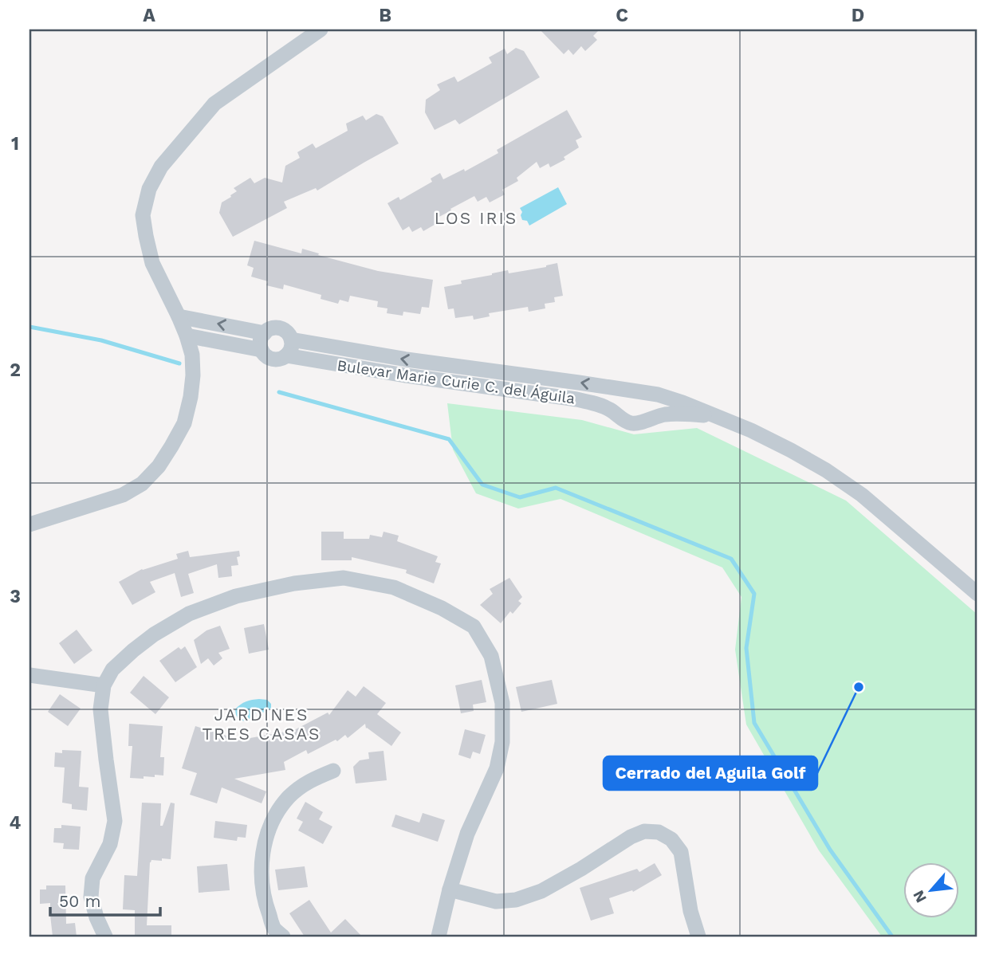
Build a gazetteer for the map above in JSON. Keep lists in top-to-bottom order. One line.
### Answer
{"streets":{"street":["Bulevar Marie Curie C. del Águila"]},"districts":["LOS IRIS","JARDINES TRES CASAS"],"places":["Cerrado del Aguila Golf"],"scale_bar":"50 m","north":"bottom left","grid":{"columns":["A","B","C","D"],"rows":["1","2","3","4"]}}
